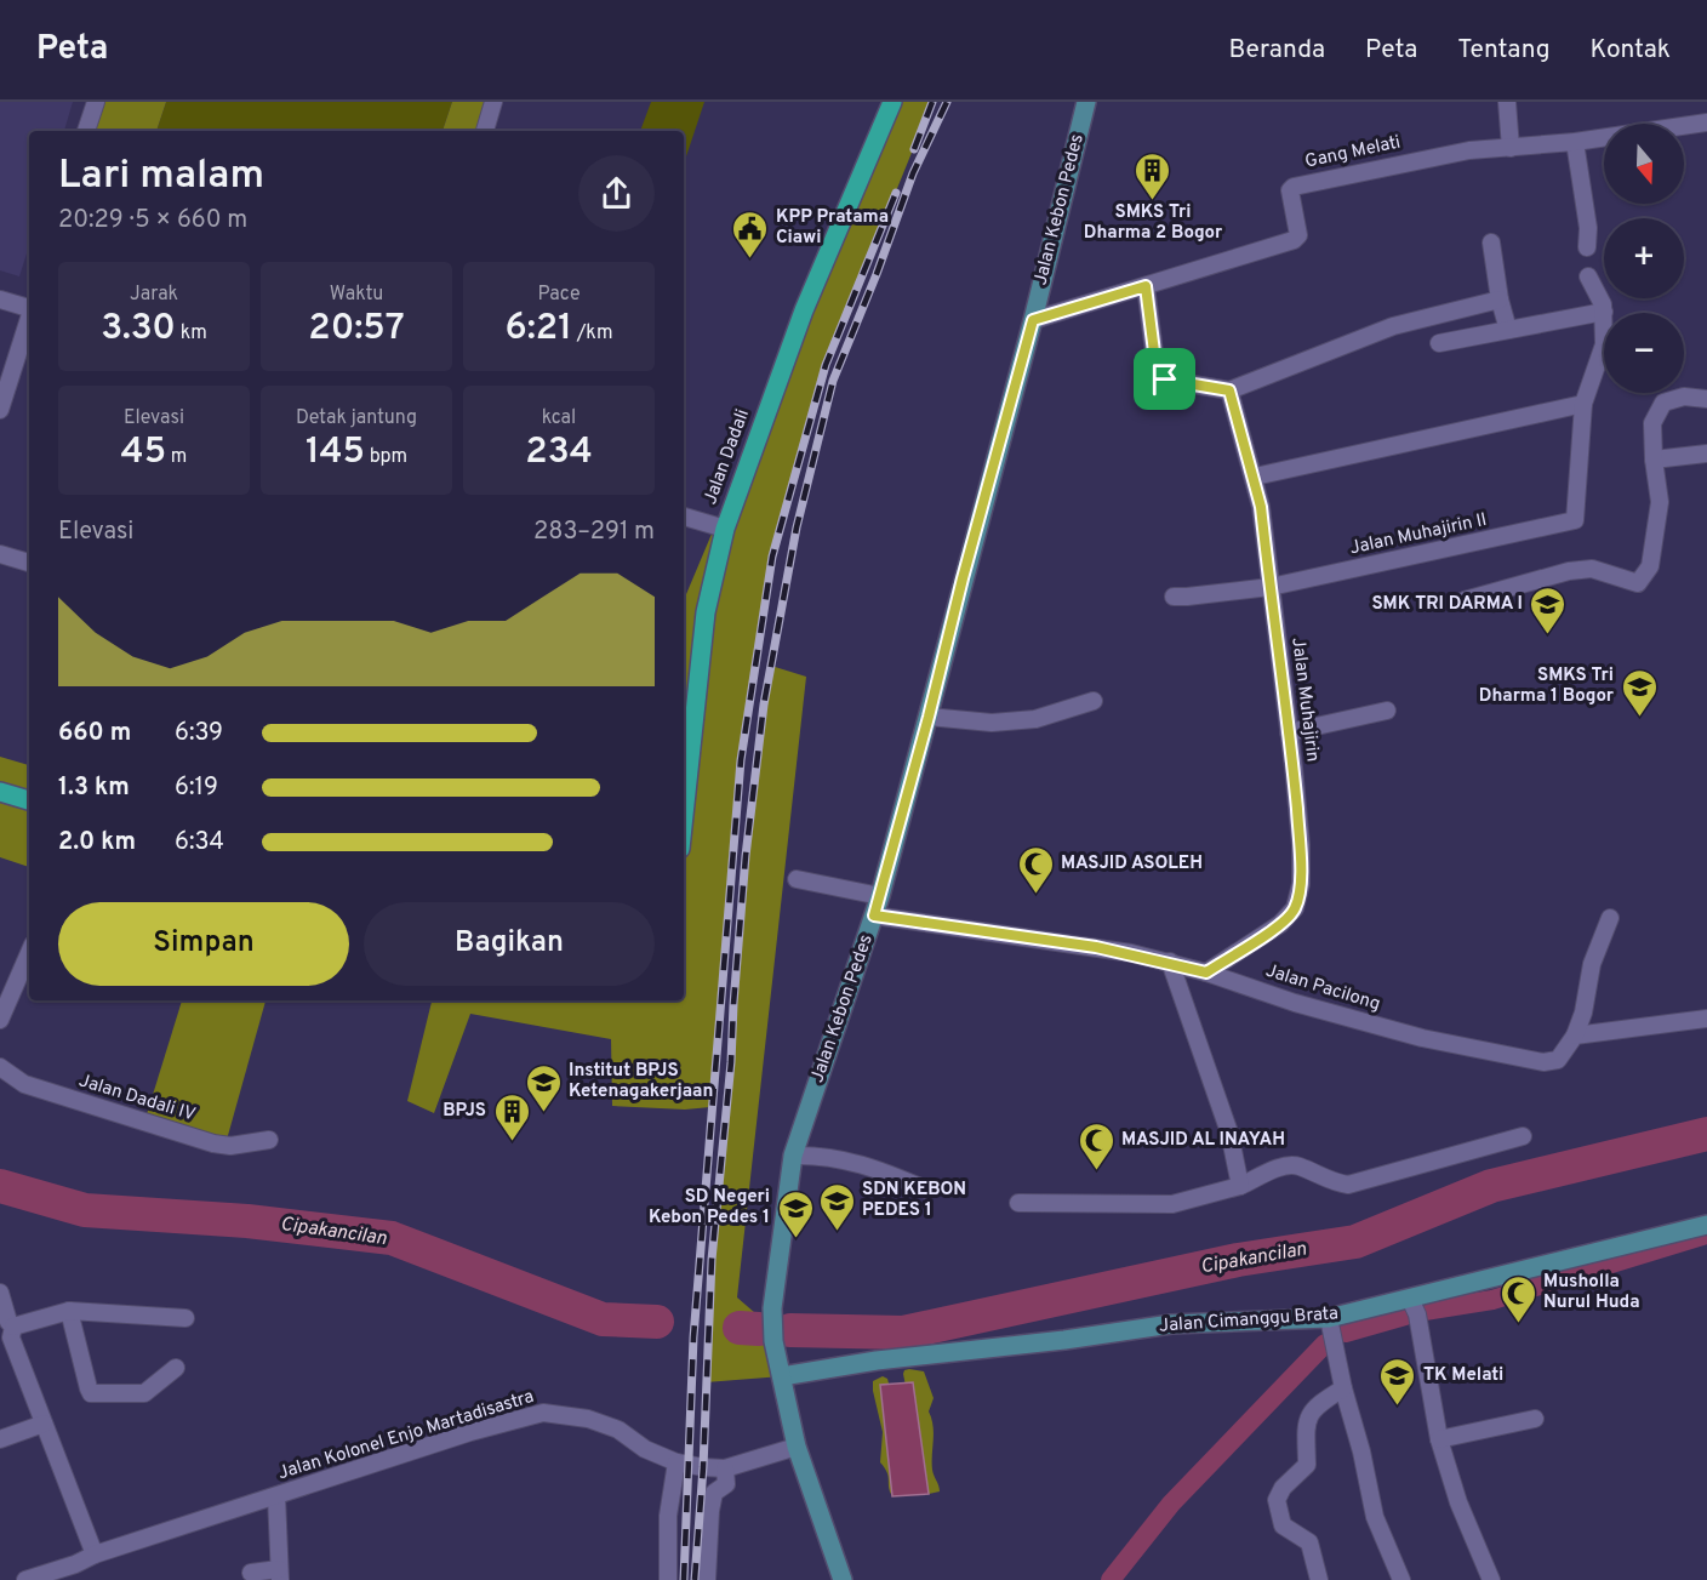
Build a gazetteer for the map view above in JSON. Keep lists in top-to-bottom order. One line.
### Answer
{"streets":{"main road":["Jalan Kebon Pedes","Jalan Dadali","Jalan Cimanggu Brata"],"street":["Gang Melati","Jalan Muhajirin II","Jalan Muhajirin","Jalan Pacilong","Jalan Dadali IV","Jalan Kolonel Enjo Martadisastra"]},"crossings":[["Gang Melati","Jalan Kebon Pedes"],["Jalan Kebon Pedes","Jalan Pacilong"],["Jalan Kebon Pedes","Jalan Cimanggu Brata"],["Jalan Kebon Pedes","Jalan Kolonel Enjo Martadisastra"],["Jalan Muhajirin II","Jalan Muhajirin"],["Jalan Muhajirin","Jalan Pacilong"]],"water":["Cipakancilan"],"places":{"building":["SMKS Tri Dharma 2 Bogor","BPJS"],"public building":["KPP Pratama Ciawi"],"school or university":["SMK TRI DARMA I","SMKS Tri Dharma 1 Bogor","Institut BPJS Ketenagakerjaan","SDN KEBON PEDES 1","SD Negeri Kebon Pedes 1","TK Melati"],"mosque":["MASJID ASOLEH","MASJID AL INAYAH","Musholla Nurul Huda"]},"north":"bottom","page":{"header":"Peta","nav":["Beranda","Peta","Tentang","Kontak"],"map_buttons":["+","−"],"heading":["Lari malam","20:29 · 5 × 660 m"],"stats":[["Jarak","3.30 km"],["Waktu","20:57"],["Pace","6:21 /km"],["Elevasi","45 m"],["Detak jantung","145 bpm"],["kcal","234"]],"chart":["Elevasi","283–291 m"],"list":[{"name":"660 m","note":"6:39"},{"name":"1.3 km","note":"6:19"},{"name":"2.0 km","note":"6:34"}],"buttons":["Simpan","Bagikan"]}}
